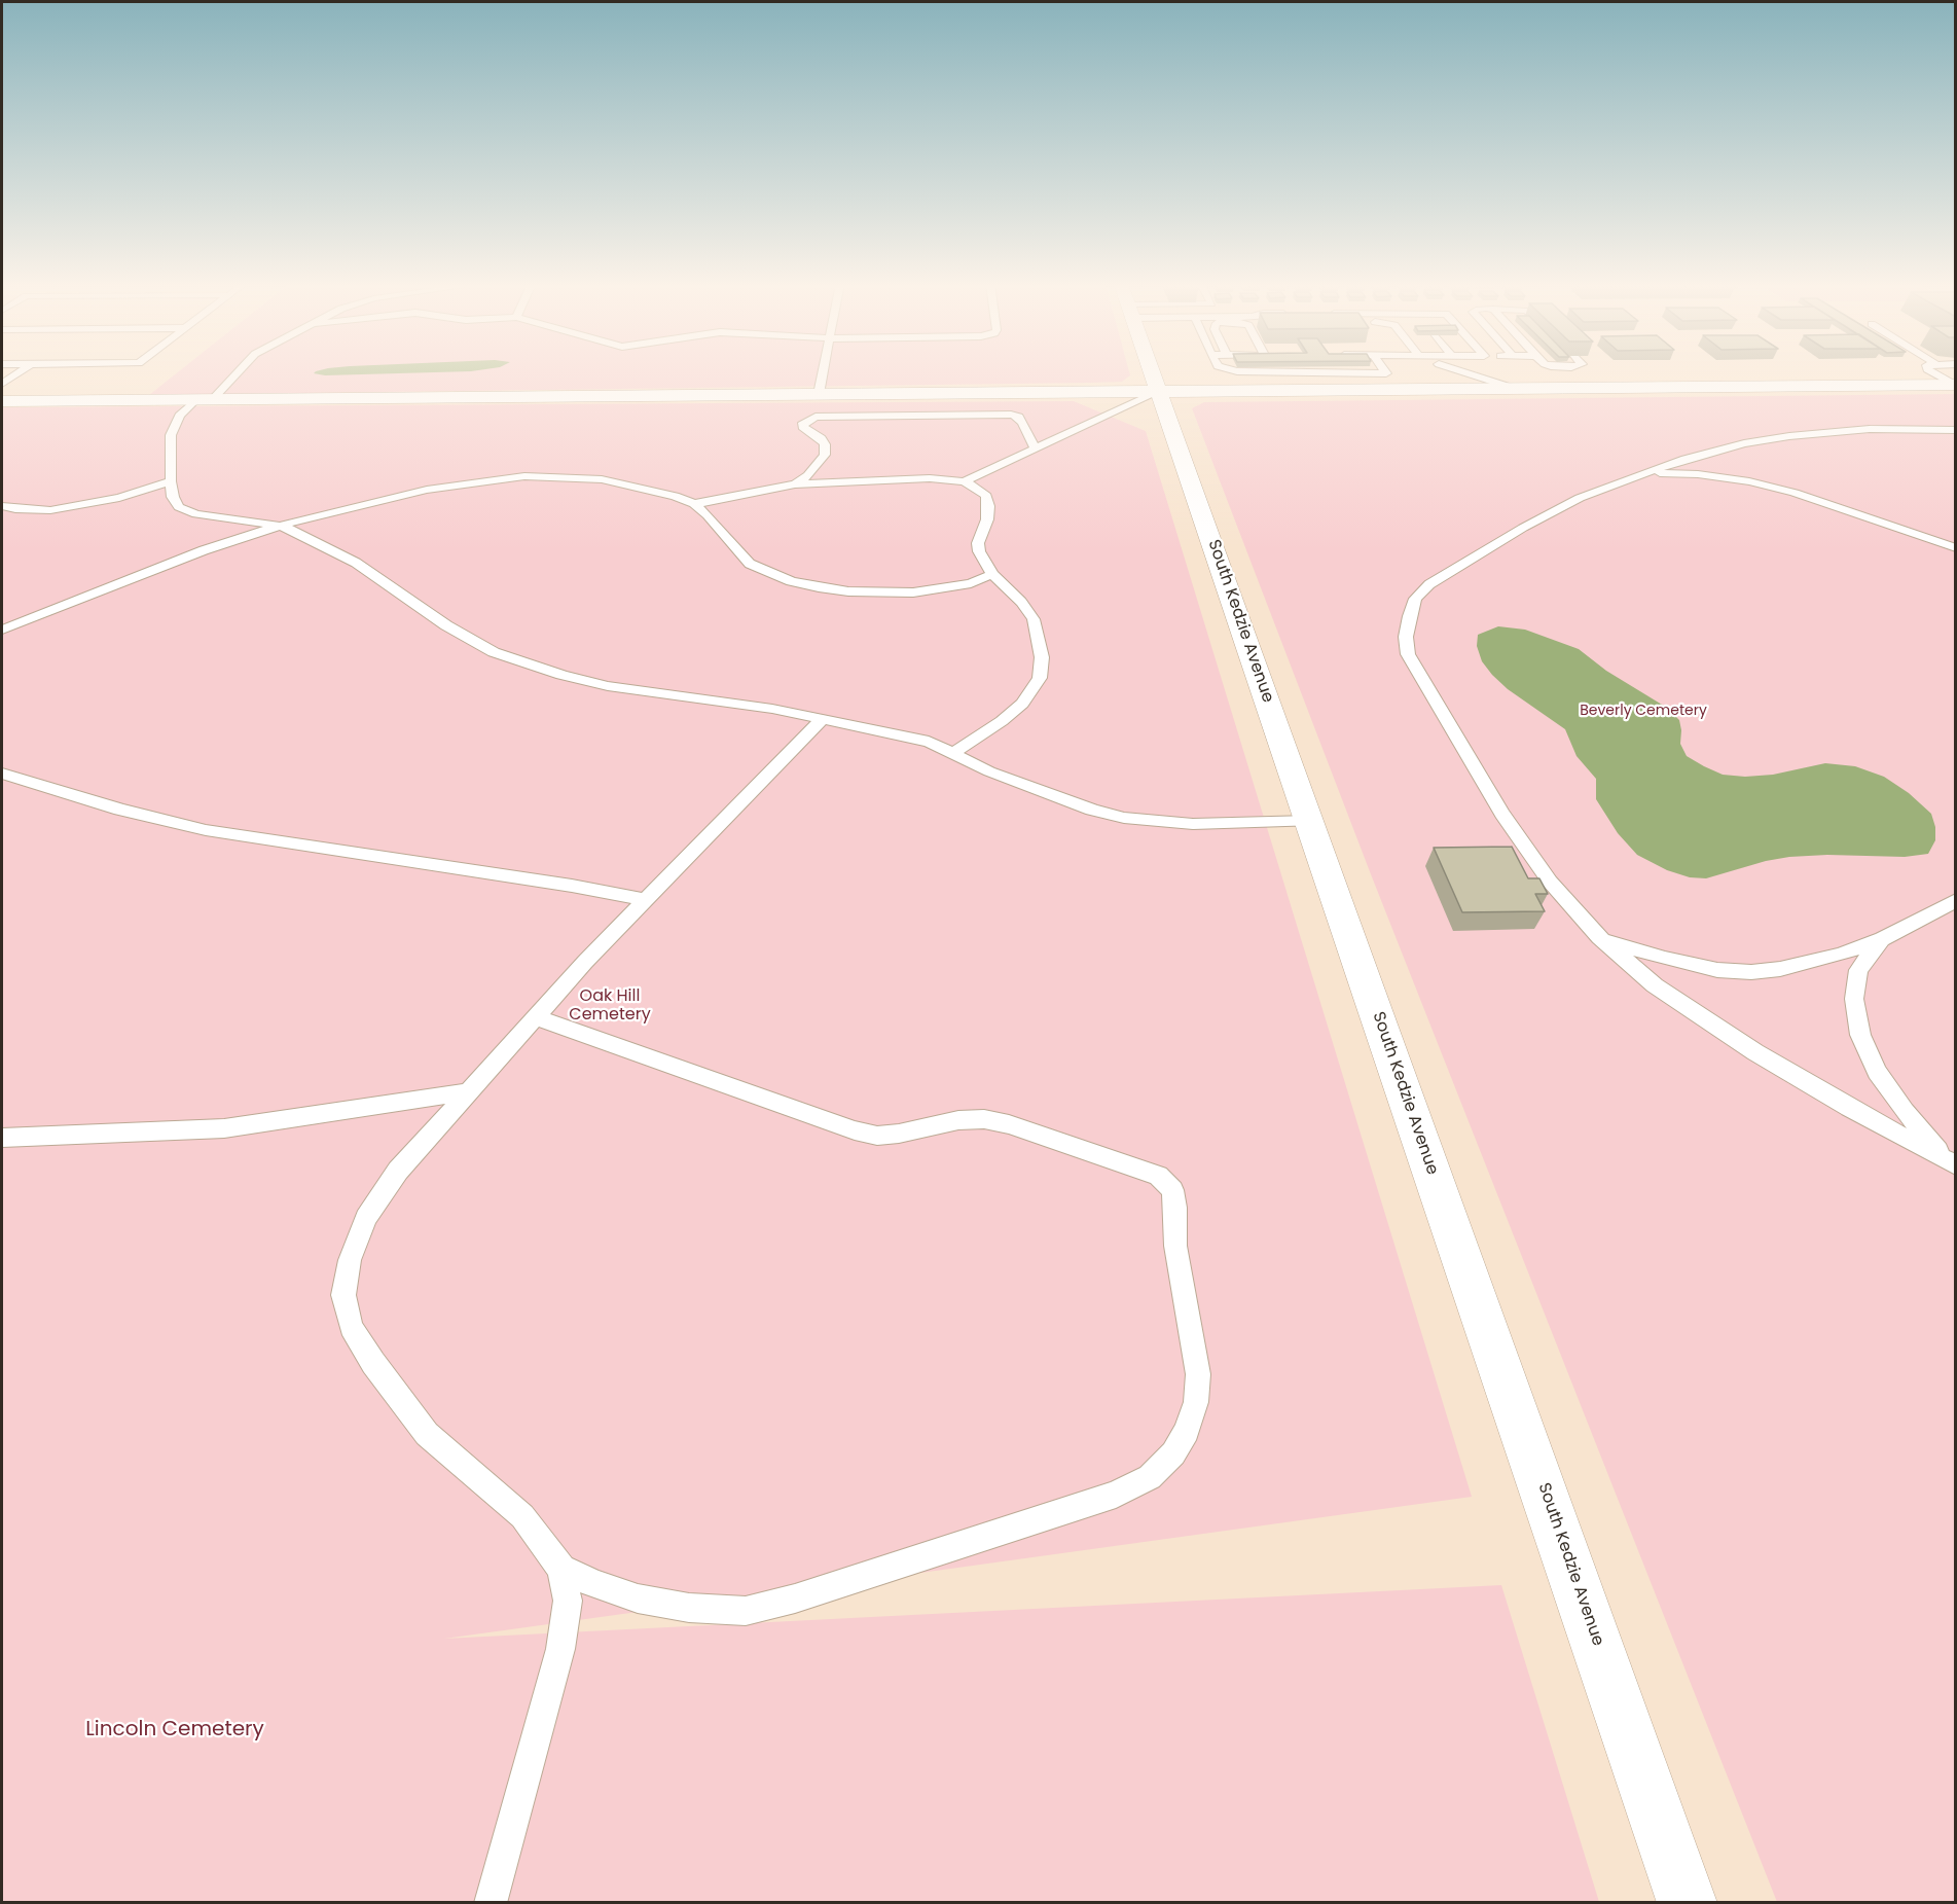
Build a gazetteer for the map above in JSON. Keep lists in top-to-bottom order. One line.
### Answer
{"streets":{"street":["South Kedzie Avenue"]},"parks":["Beverly Cemetery","Oak Hill Cemetery","Lincoln Cemetery"]}
